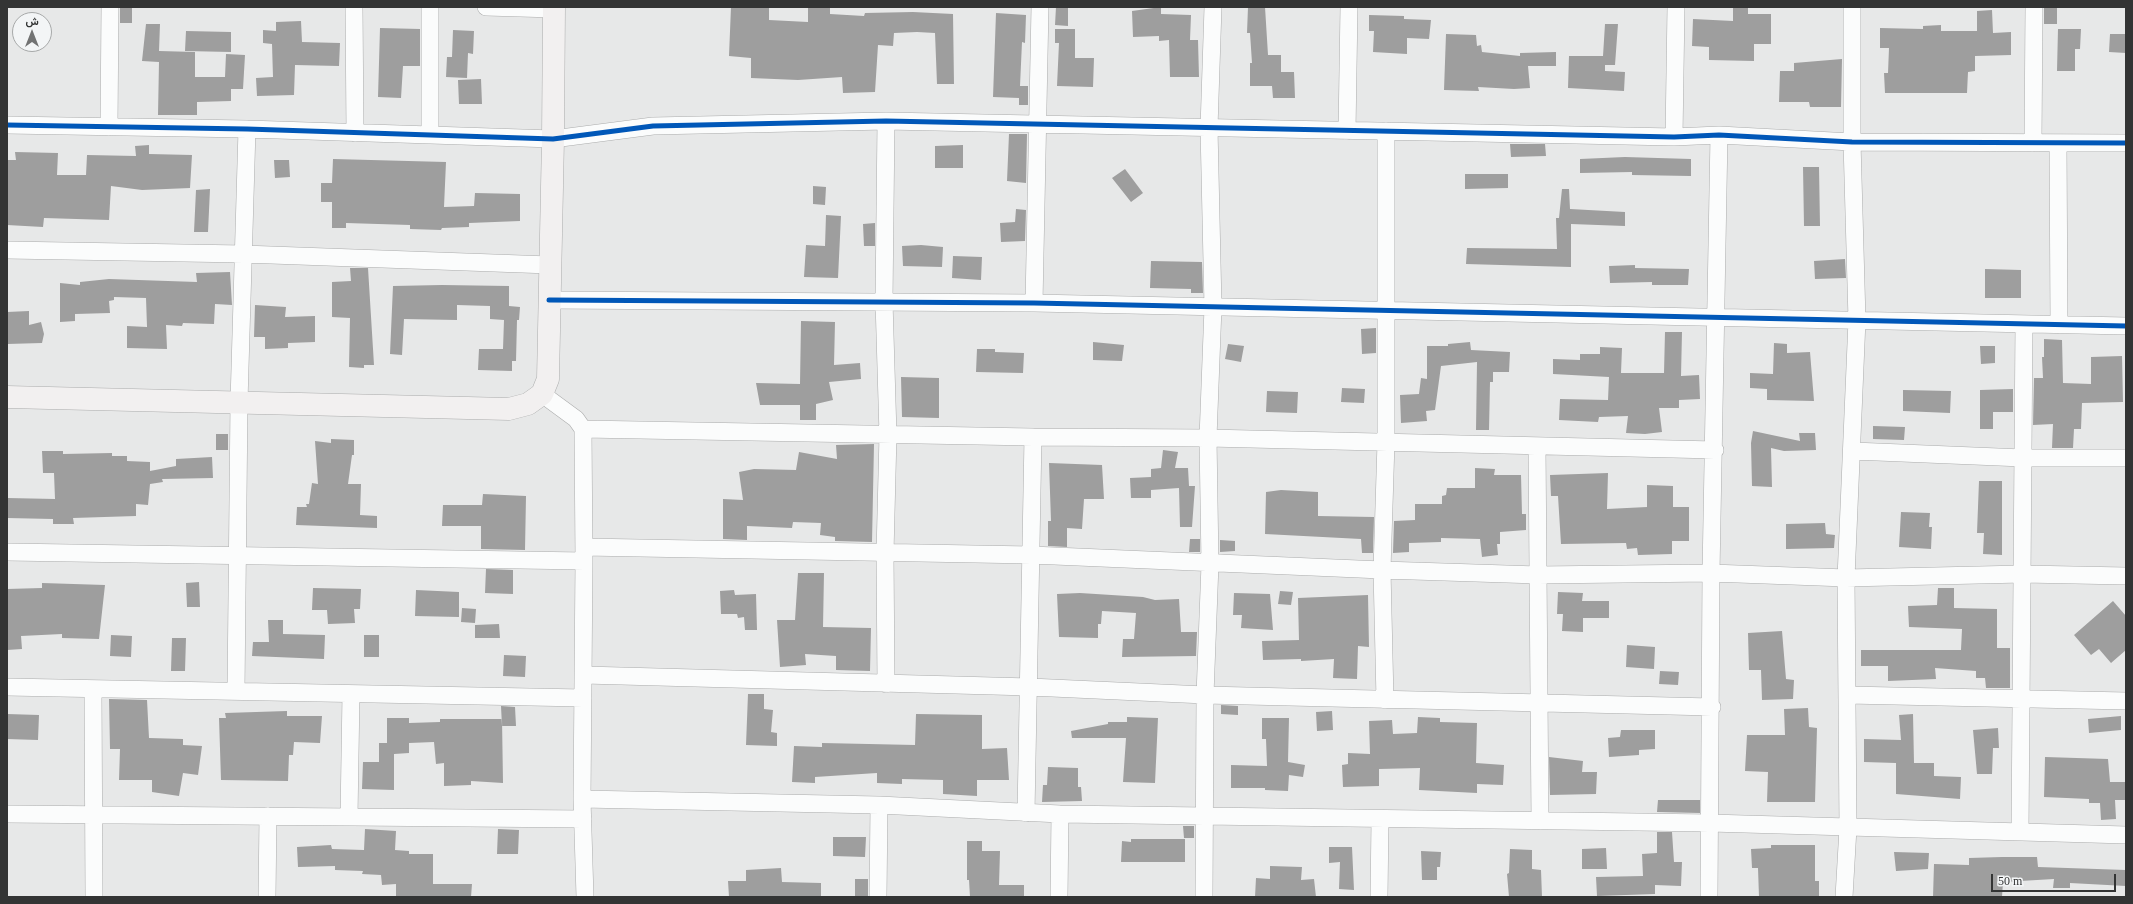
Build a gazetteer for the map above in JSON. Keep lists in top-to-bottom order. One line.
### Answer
{"scale_bar":"50 m","north":"top"}
